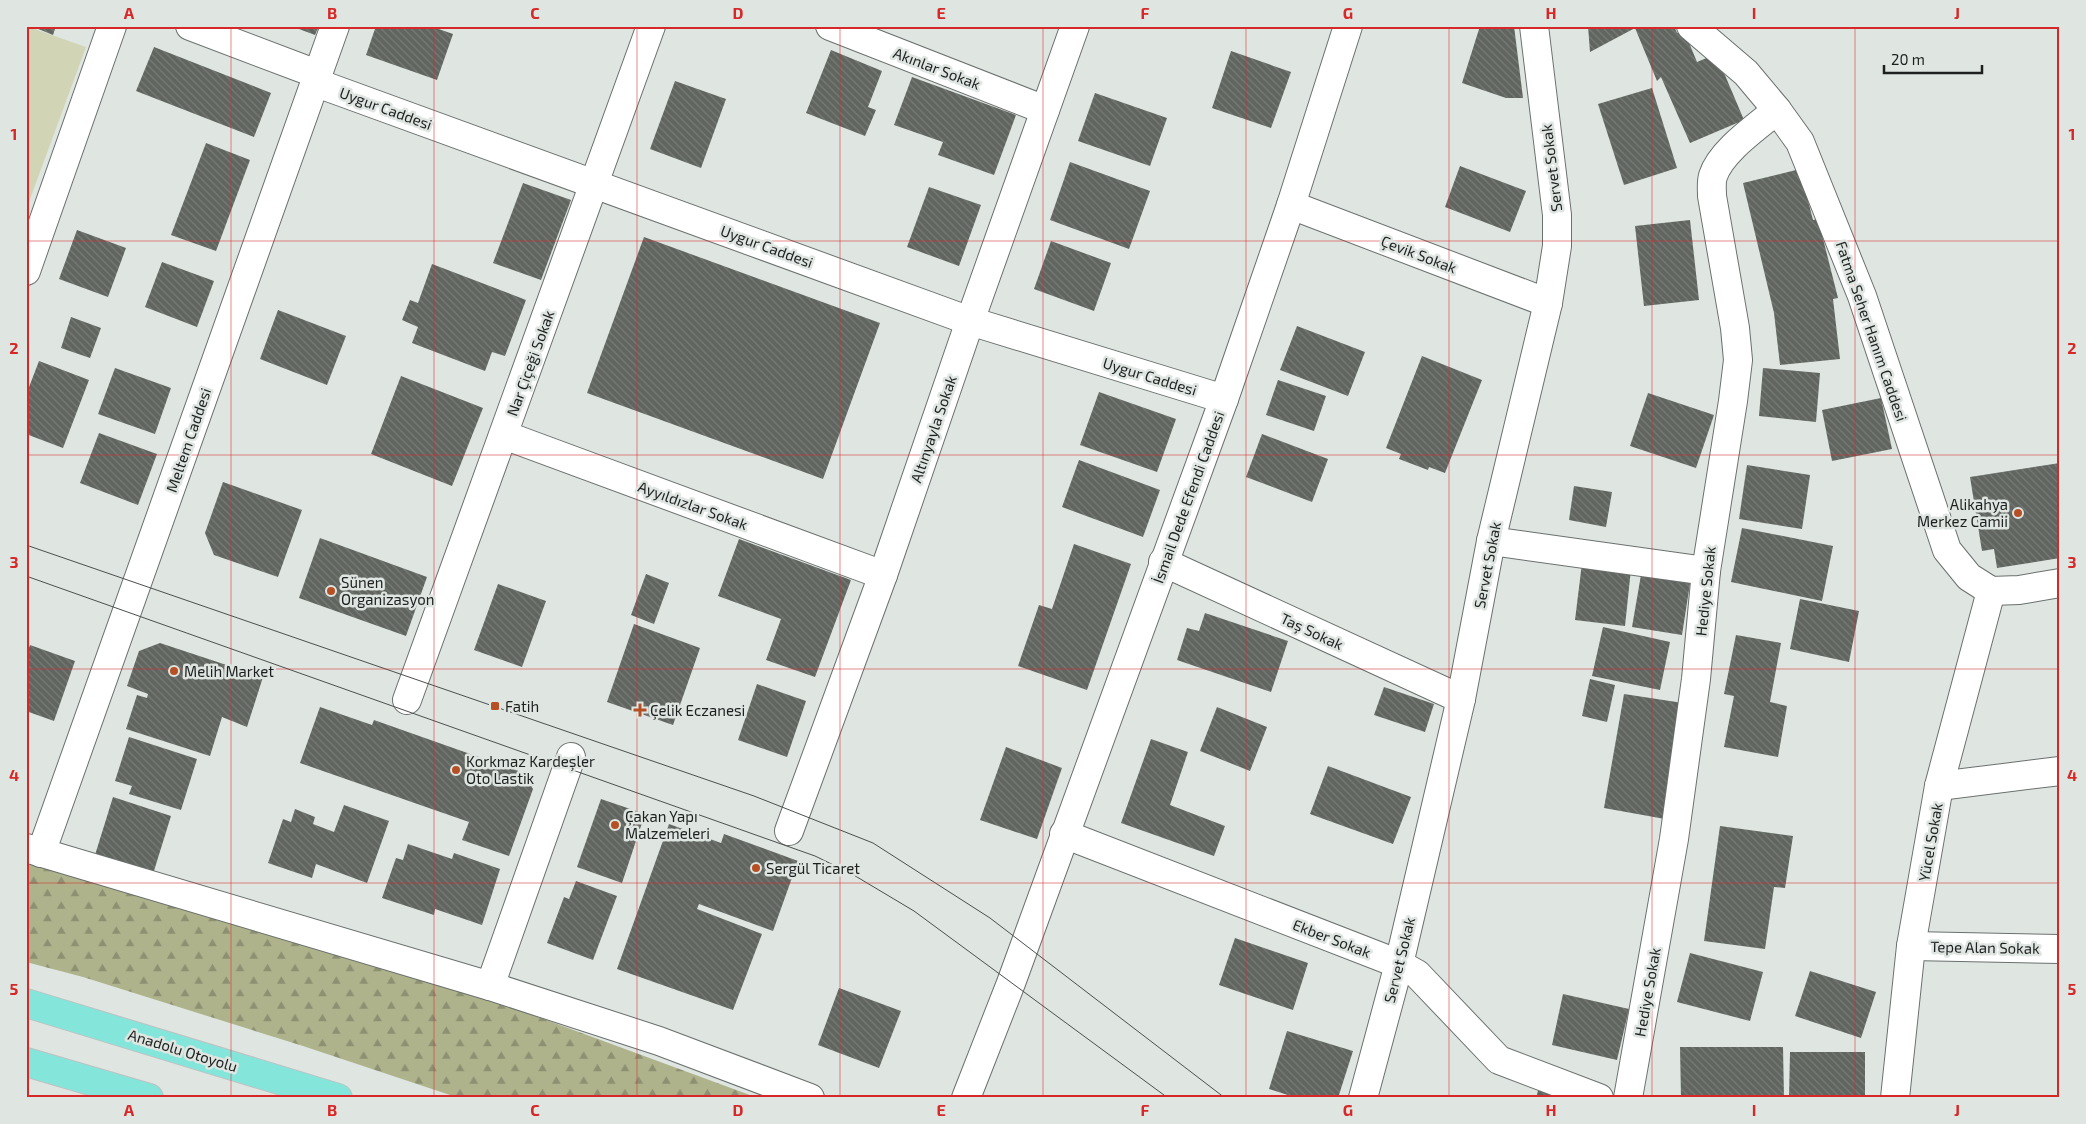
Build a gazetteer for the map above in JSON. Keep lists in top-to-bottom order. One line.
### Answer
{"streets":{"highway":["Anadolu Otoyolu"],"street":["Akınlar Sokak","Uygur Caddesi","Servet Sokak","Çevik Sokak","Fatma Seher Hanım Caddesi","Nar Çiçeği Sokak","Altınyayla Sokak","Meltem Caddesi","İsmail Dede Efendi Caddesi","Ayyıldızlar Sokak","Hediye Sokak","Taş Sokak","Yücel Sokak","Ekber Sokak","Tepe Alan Sokak"]},"crossings":[["Akınlar Sokak","Altınyayla Sokak"],["Uygur Caddesi","Nar Çiçeği Sokak"],["Uygur Caddesi","Altınyayla Sokak"],["Uygur Caddesi","Meltem Caddesi"],["Uygur Caddesi","İsmail Dede Efendi Caddesi"],["Servet Sokak","Çevik Sokak"],["Servet Sokak","Taş Sokak"],["Servet Sokak","Ekber Sokak"],["Çevik Sokak","İsmail Dede Efendi Caddesi"],["Fatma Seher Hanım Caddesi","Hediye Sokak"],["Fatma Seher Hanım Caddesi","Yücel Sokak"],["Nar Çiçeği Sokak","Ayyıldızlar Sokak"],["Altınyayla Sokak","Ayyıldızlar Sokak"],["İsmail Dede Efendi Caddesi","Taş Sokak"],["İsmail Dede Efendi Caddesi","Ekber Sokak"],["Yücel Sokak","Tepe Alan Sokak"]],"places":{"other":["Alikahya Merkez Camii","Sünen Organizasyon","Melih Market","Korkmaz Kardeşler Oto Lastik","Çakan Yapı Malzemeleri","Sergül Ticaret"],"transit":["Fatih"],"health":["Çelik Eczanesi"]},"scale_bar":"20 m","grid":{"columns":["A","B","C","D","E","F","G","H","I","J"],"rows":["1","2","3","4","5"]}}
